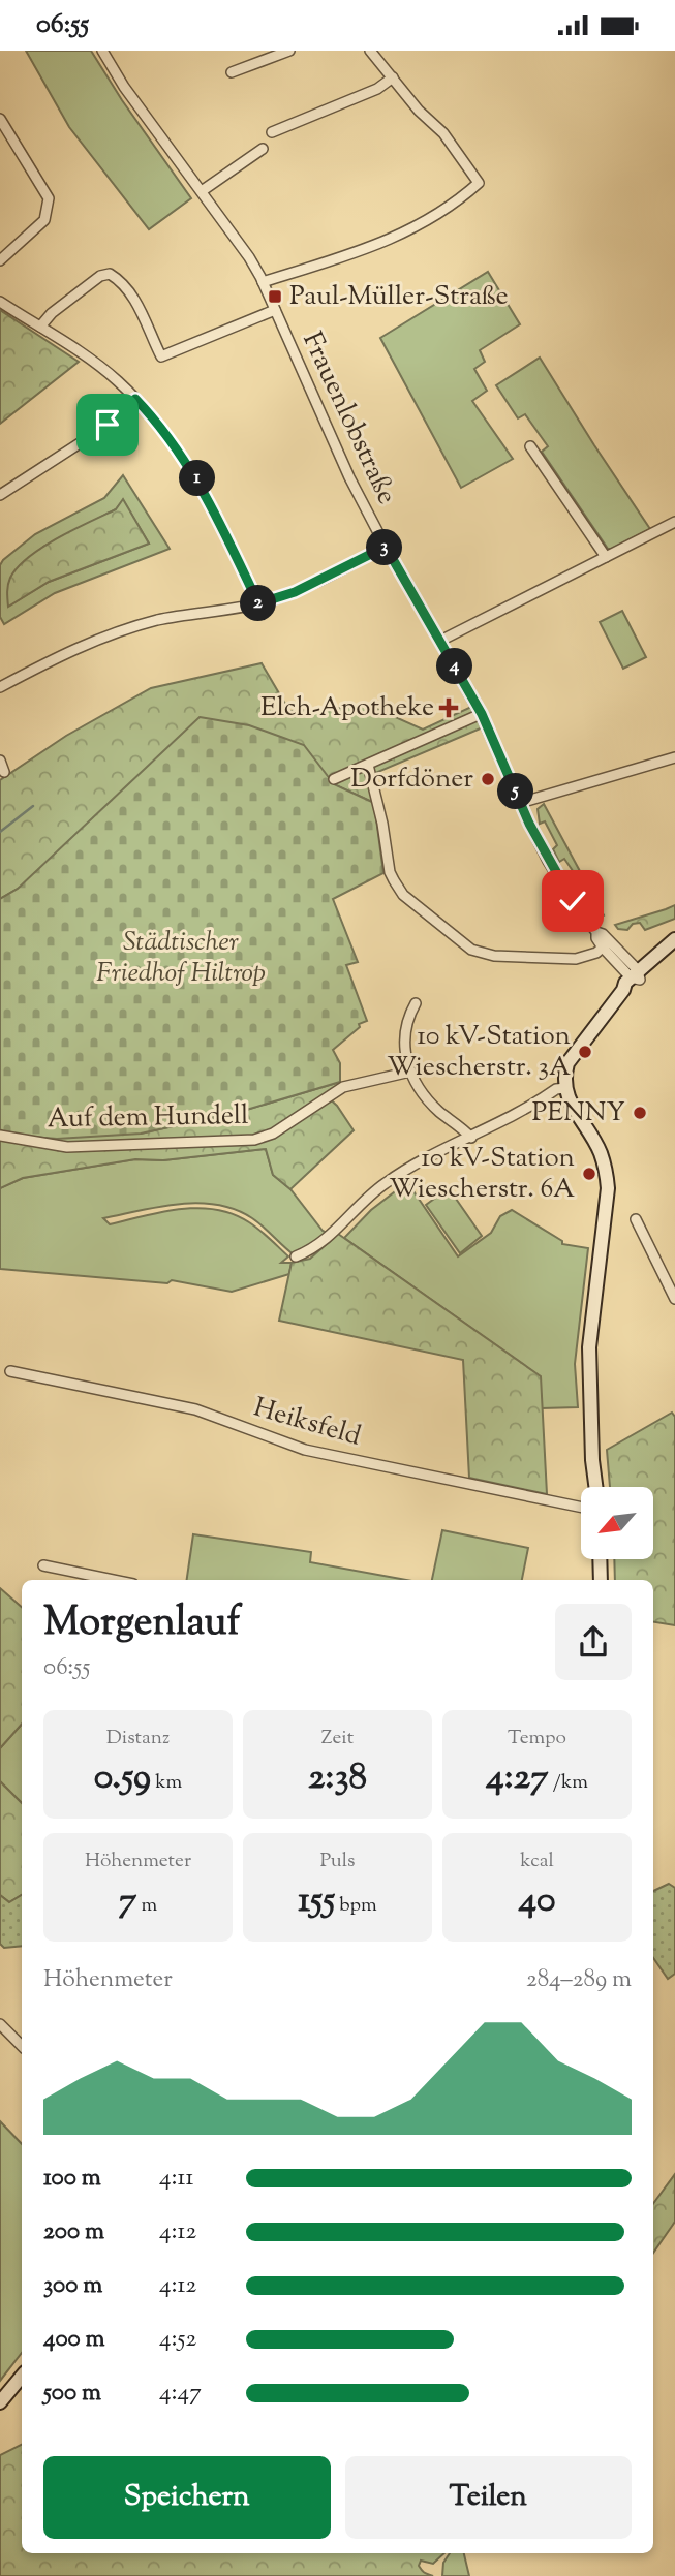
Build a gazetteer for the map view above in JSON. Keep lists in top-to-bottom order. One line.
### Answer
{"streets":{"street":["Frauenlobstraße","Auf dem Hundell","Heiksfeld"]},"parks":["Städtischer Friedhof Hiltrop"],"places":{"transit":["Paul-Müller-Straße"],"health":["Elch-Apotheke"],"other":["Dorfdöner","10 kV-Station Wiescherstr. 3A","PENNY","10 kV-Station Wiescherstr. 6A"]},"north":"bottom left","page":{"status":"06:55","pins":["1","3","2","4","5"],"heading":["Morgenlauf","06:55"],"stats":[["Distanz","0.59 km"],["Zeit","2:38"],["Tempo","4:27 /km"],["Höhenmeter","7 m"],["Puls","155 bpm"],["kcal","40"]],"chart":["Höhenmeter","284–289 m"],"list":[{"name":"100 m","note":"4:11"},{"name":"200 m","note":"4:12"},{"name":"300 m","note":"4:12"},{"name":"400 m","note":"4:52"},{"name":"500 m","note":"4:47"}],"buttons":["Speichern","Teilen"]}}
